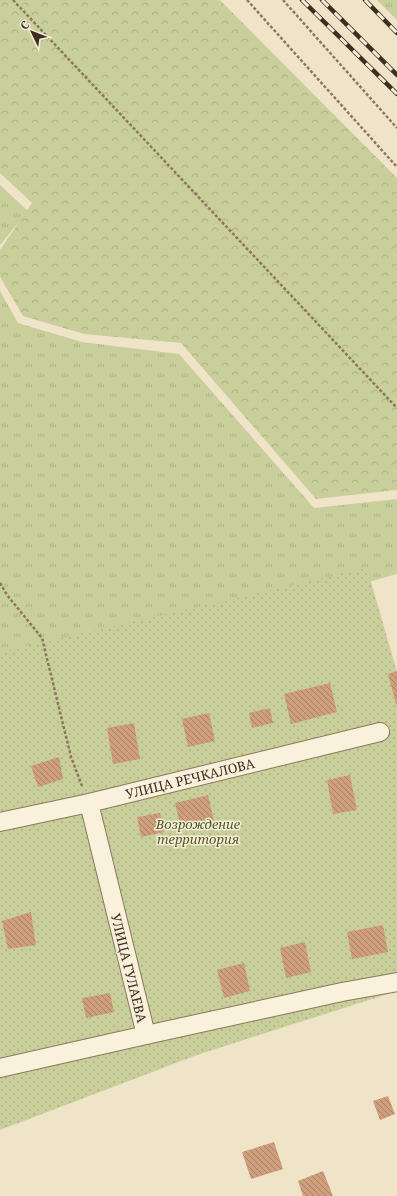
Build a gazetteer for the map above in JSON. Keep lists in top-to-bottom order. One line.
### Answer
{"streets":{"street":["УЛИЦА РЕЧКАЛОВА","УЛИЦА ГУЛАЕВА"]},"crossings":[["УЛИЦА РЕЧКАЛОВА","УЛИЦА ГУЛАЕВА"]],"parks":["Возрождение территория"],"north":"top left"}
